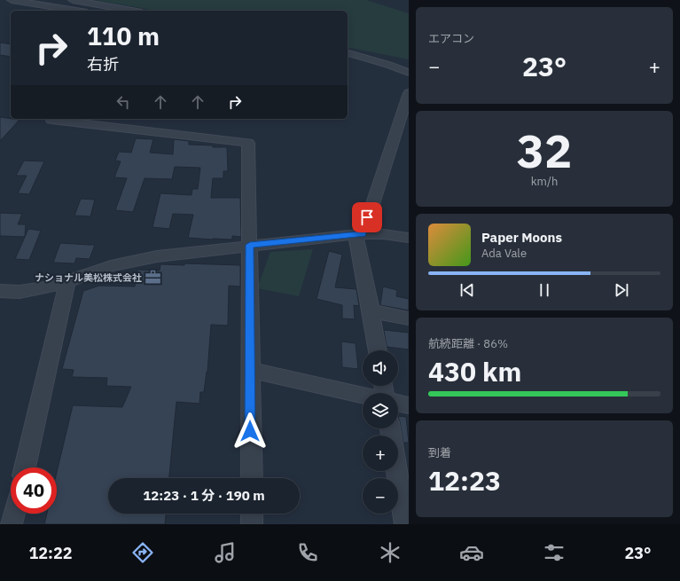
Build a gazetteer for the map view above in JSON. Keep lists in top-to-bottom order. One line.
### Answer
{"places":{"office":["ナショナル美松株式会社"]},"page":{"tile":["エアコン",["32","km/h"],["航続距離 · 86%","430 km"],["到着","12:23"]],"turn":["110 m","右折"],"heat":["−","23°","+"],"song":["Paper Moons","Ada Vale"],"map_buttons":["+","−"],"limit":"40","trip":"12:23 · 1 分 · 190 m","tabs":["12:22","23°"]}}
